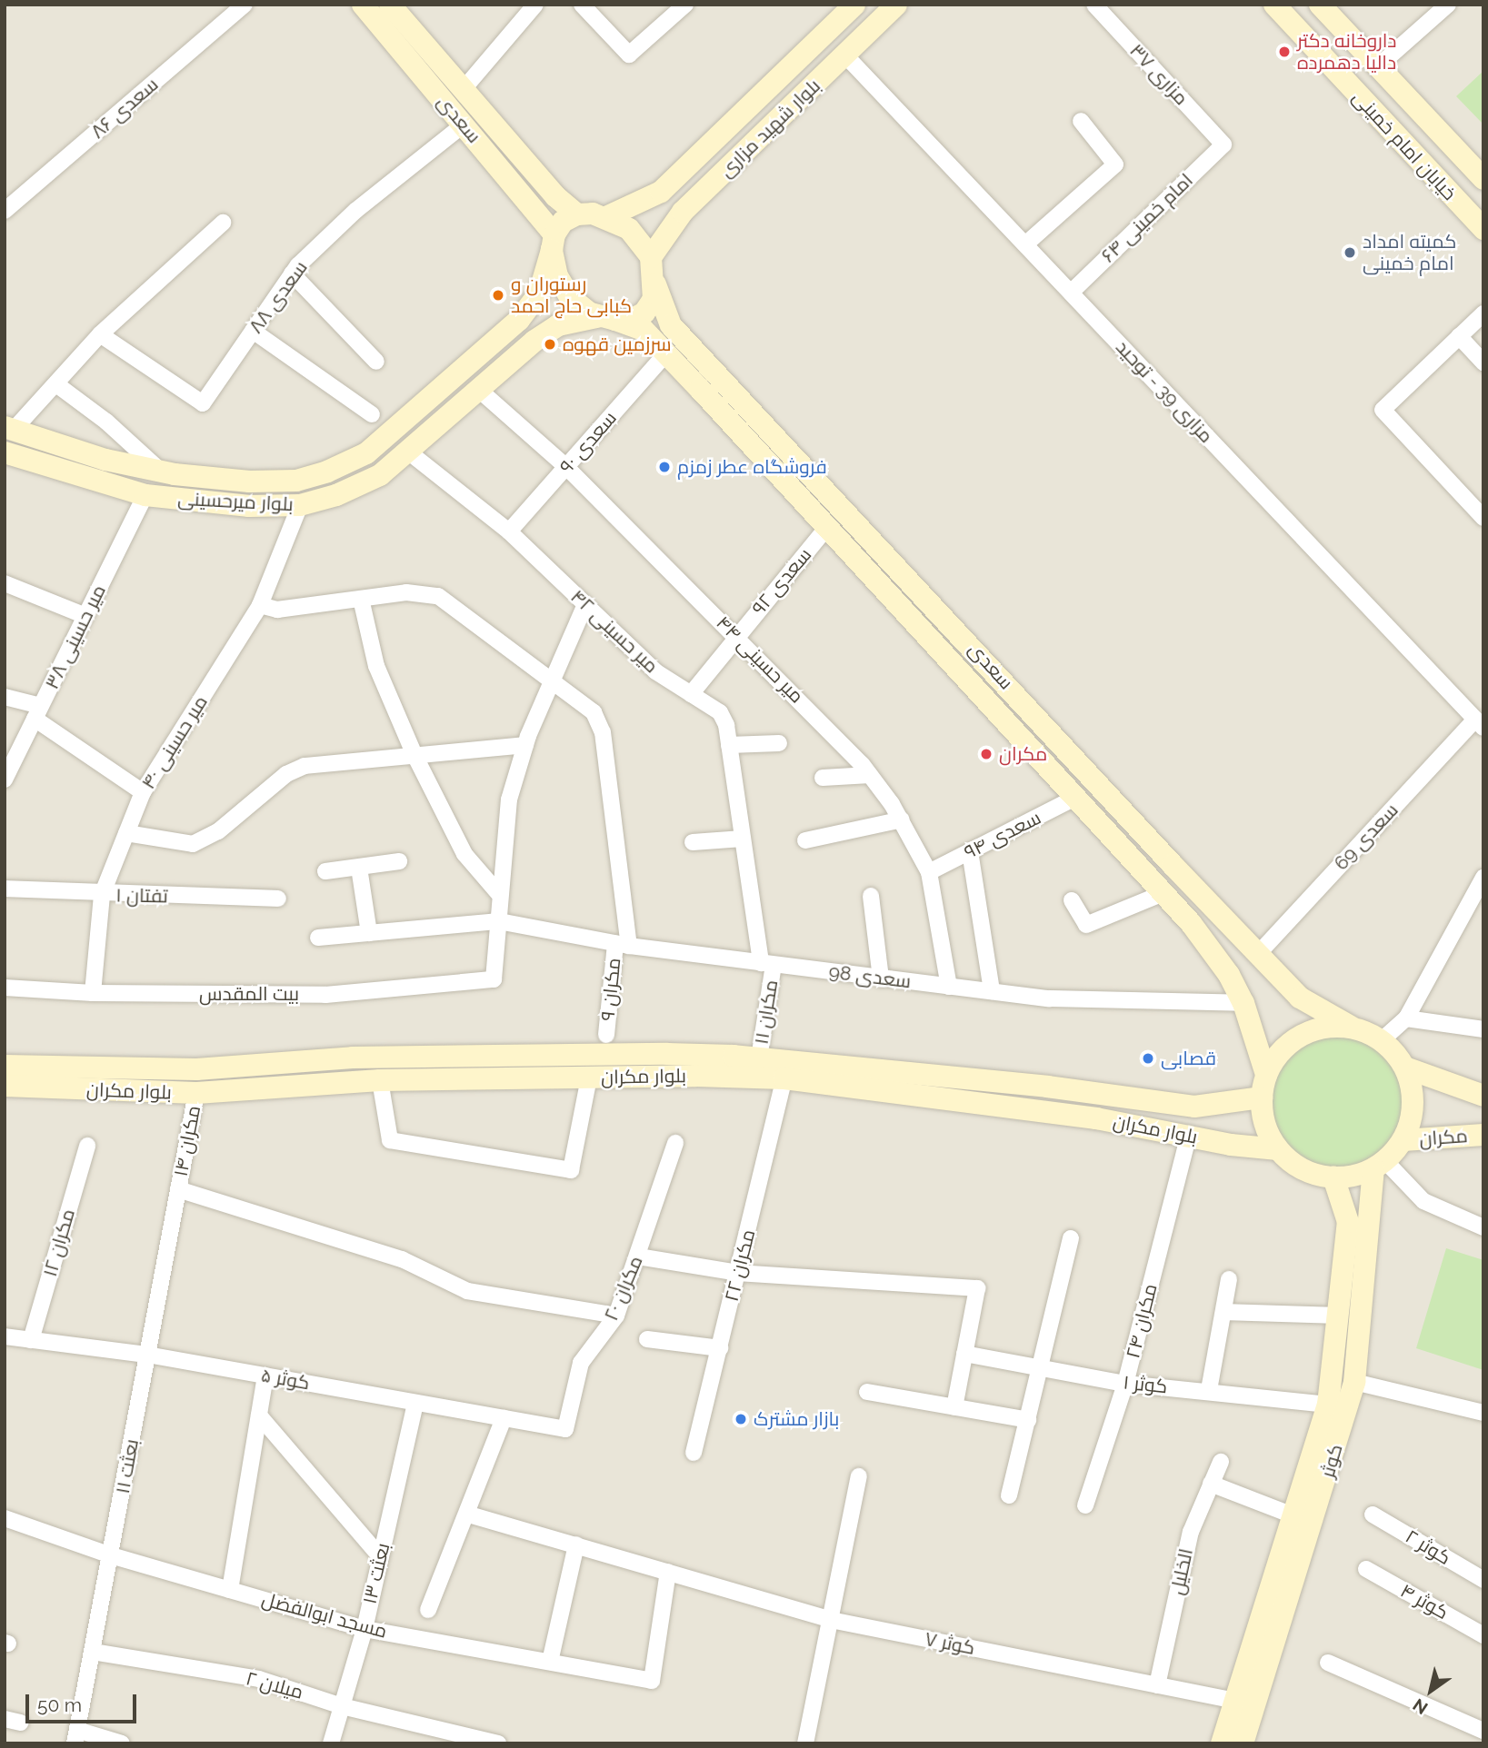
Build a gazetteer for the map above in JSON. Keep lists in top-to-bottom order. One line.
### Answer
{"streets":{"main road":["سعدی","بلوار شهید مزاری","خیابان امام خمینی","بلوار میرحسینی","بلوار مکران","مکران","کوثر"],"street":["مزاری ۳۷","سعدی ۸۶","امام خمینی ۶۴","سعدی ۸۸","مزاری 39 - توحید","سعدی ۹۰","سعدی ۹۲","میر حسینی ۴۲","میر حسینی ۳۸","میر حسینی ۴۴","میر حسینی ۴۰","سعدی ۹۴","سعدی 69","تفتان ۱","سعدی 98","مکران ۹","بیت المقدس","مکران ۱۱","مکران ۱۴","مکران ۱۲","مکران ۲۲","مکران ۲۰","مکران ۲۴","کوثر ۵","کوثر ۱","بعثت ۱۱","کوثر ۲","الخلیل","بعثت ۱۳","کوثر ۴","مسجد ابوالفضل","کوثر ۷","میلان ۲"]},"crossings":[["مزاری ۳۷","امام خمینی ۶۴"],["سعدی","بلوار شهید مزاری"],["سعدی","سعدی ۸۸"],["سعدی","سعدی ۹۰"],["سعدی","بلوار میرحسینی"],["سعدی","سعدی ۹۲"],["سعدی","سعدی ۹۴"],["سعدی","سعدی 69"],["سعدی","سعدی 98"],["سعدی","بلوار مکران"],["سعدی","مکران"],["سعدی","کوثر"],["بلوار شهید مزاری","مزاری 39 - توحید"],["بلوار شهید مزاری","بلوار میرحسینی"],["امام خمینی ۶۴","مزاری 39 - توحید"],["مزاری 39 - توحید","سعدی 69"],["سعدی ۹۰","میر حسینی ۴۲"],["سعدی ۹۰","میر حسینی ۴۴"],["بلوار میرحسینی","میر حسینی ۴۲"],["بلوار میرحسینی","میر حسینی ۳۸"],["بلوار میرحسینی","میر حسینی ۴۴"],["بلوار میرحسینی","میر حسینی ۴۰"],["سعدی ۹۲","میر حسینی ۴۲"],["سعدی ۹۲","میر حسینی ۴۴"],["میر حسینی ۴۲","سعدی 98"],["میر حسینی ۴۲","مکران ۱۱"],["میر حسینی ۴۴","سعدی ۹۴"],["میر حسینی ۴۴","سعدی 98"],["میر حسینی ۴۰","تفتان ۱"],["میر حسینی ۴۰","مکران ۹"],["میر حسینی ۴۰","بیت المقدس"],["سعدی 98","مکران ۹"],["سعدی 98","بیت المقدس"],["سعدی 98","مکران ۱۱"],["مکران ۱۱","بلوار مکران"],["بلوار مکران","مکران"],["بلوار مکران","مکران ۱۴"],["بلوار مکران","مکران ۲۲"],["بلوار مکران","مکران ۲۴"],["بلوار مکران","کوثر"],["مکران","کوثر"],["مکران ۱۴","بعثت ۱۱"],["مکران ۱۲","کوثر ۵"],["مکران ۲۰","کوثر ۵"],["مکران ۲۴","کوثر ۱"],["کوثر ۵","بعثت ۱۱"],["کوثر ۵","بعثت ۱۳"],["کوثر ۱","کوثر"],["کوثر","کوثر ۷"],["بعثت ۱۱","مسجد ابوالفضل"],["بعثت ۱۱","میلان ۲"],["الخلیل","کوثر ۷"],["بعثت ۱۳","مسجد ابوالفضل"],["بعثت ۱۳","میلان ۲"],["مسجد ابوالفضل","کوثر ۷"]],"places":["داروخانه دکتر دالیا دهمرده","کمیته امداد امام خمینی","رستوران و کبابی حاج احمد","سرزمین قهوه","فروشگاه عطر زمزم","مکران","قصابی","بازار مشترک"],"scale_bar":"50 m","north":"bottom left"}
